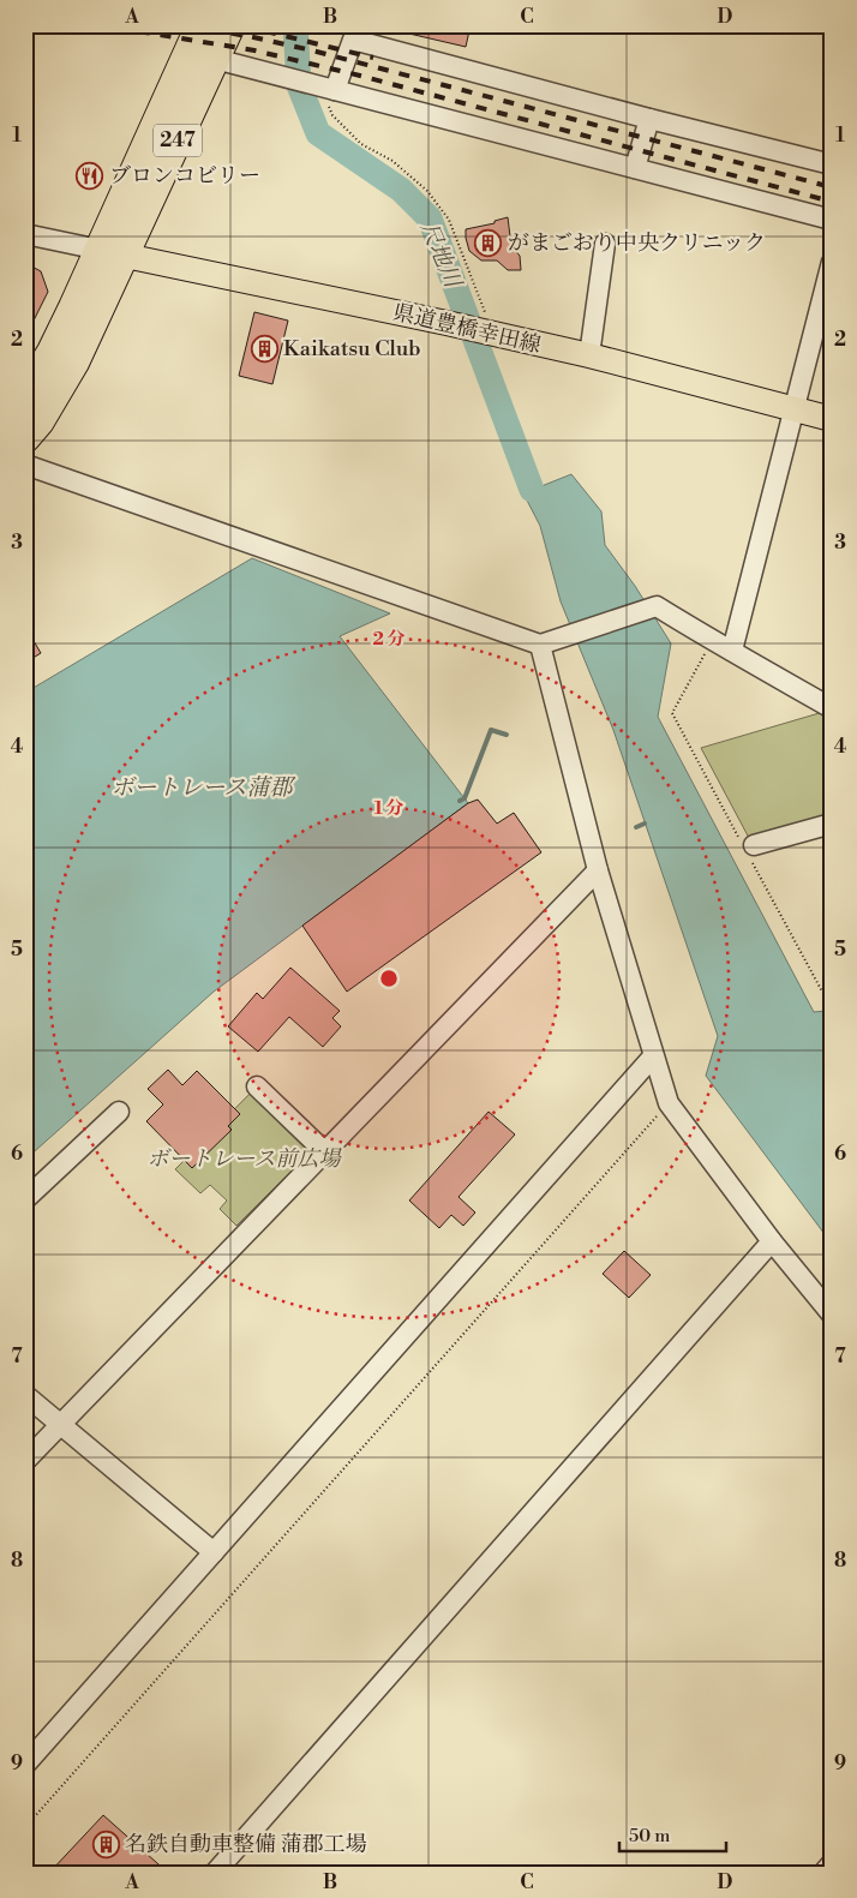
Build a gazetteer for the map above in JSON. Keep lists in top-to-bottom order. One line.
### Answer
{"streets":{"highway":["247"],"main road":["県道豊橋幸田線"]},"crossings":[["247","県道豊橋幸田線"]],"water":["尺地川","ボートレース蒲郡"],"parks":["ボートレース前広場"],"places":{"restaurant":["ブロンコビリー"],"building":["がまごおり中央クリニック","Kaikatsu Club","名鉄自動車整備 蒲郡工場"]},"scale_bar":"50 m","grid":{"columns":["A","B","C","D"],"rows":["1","2","3","4","5","6","7","8","9"]},"rings":["2 分","1 分"]}
